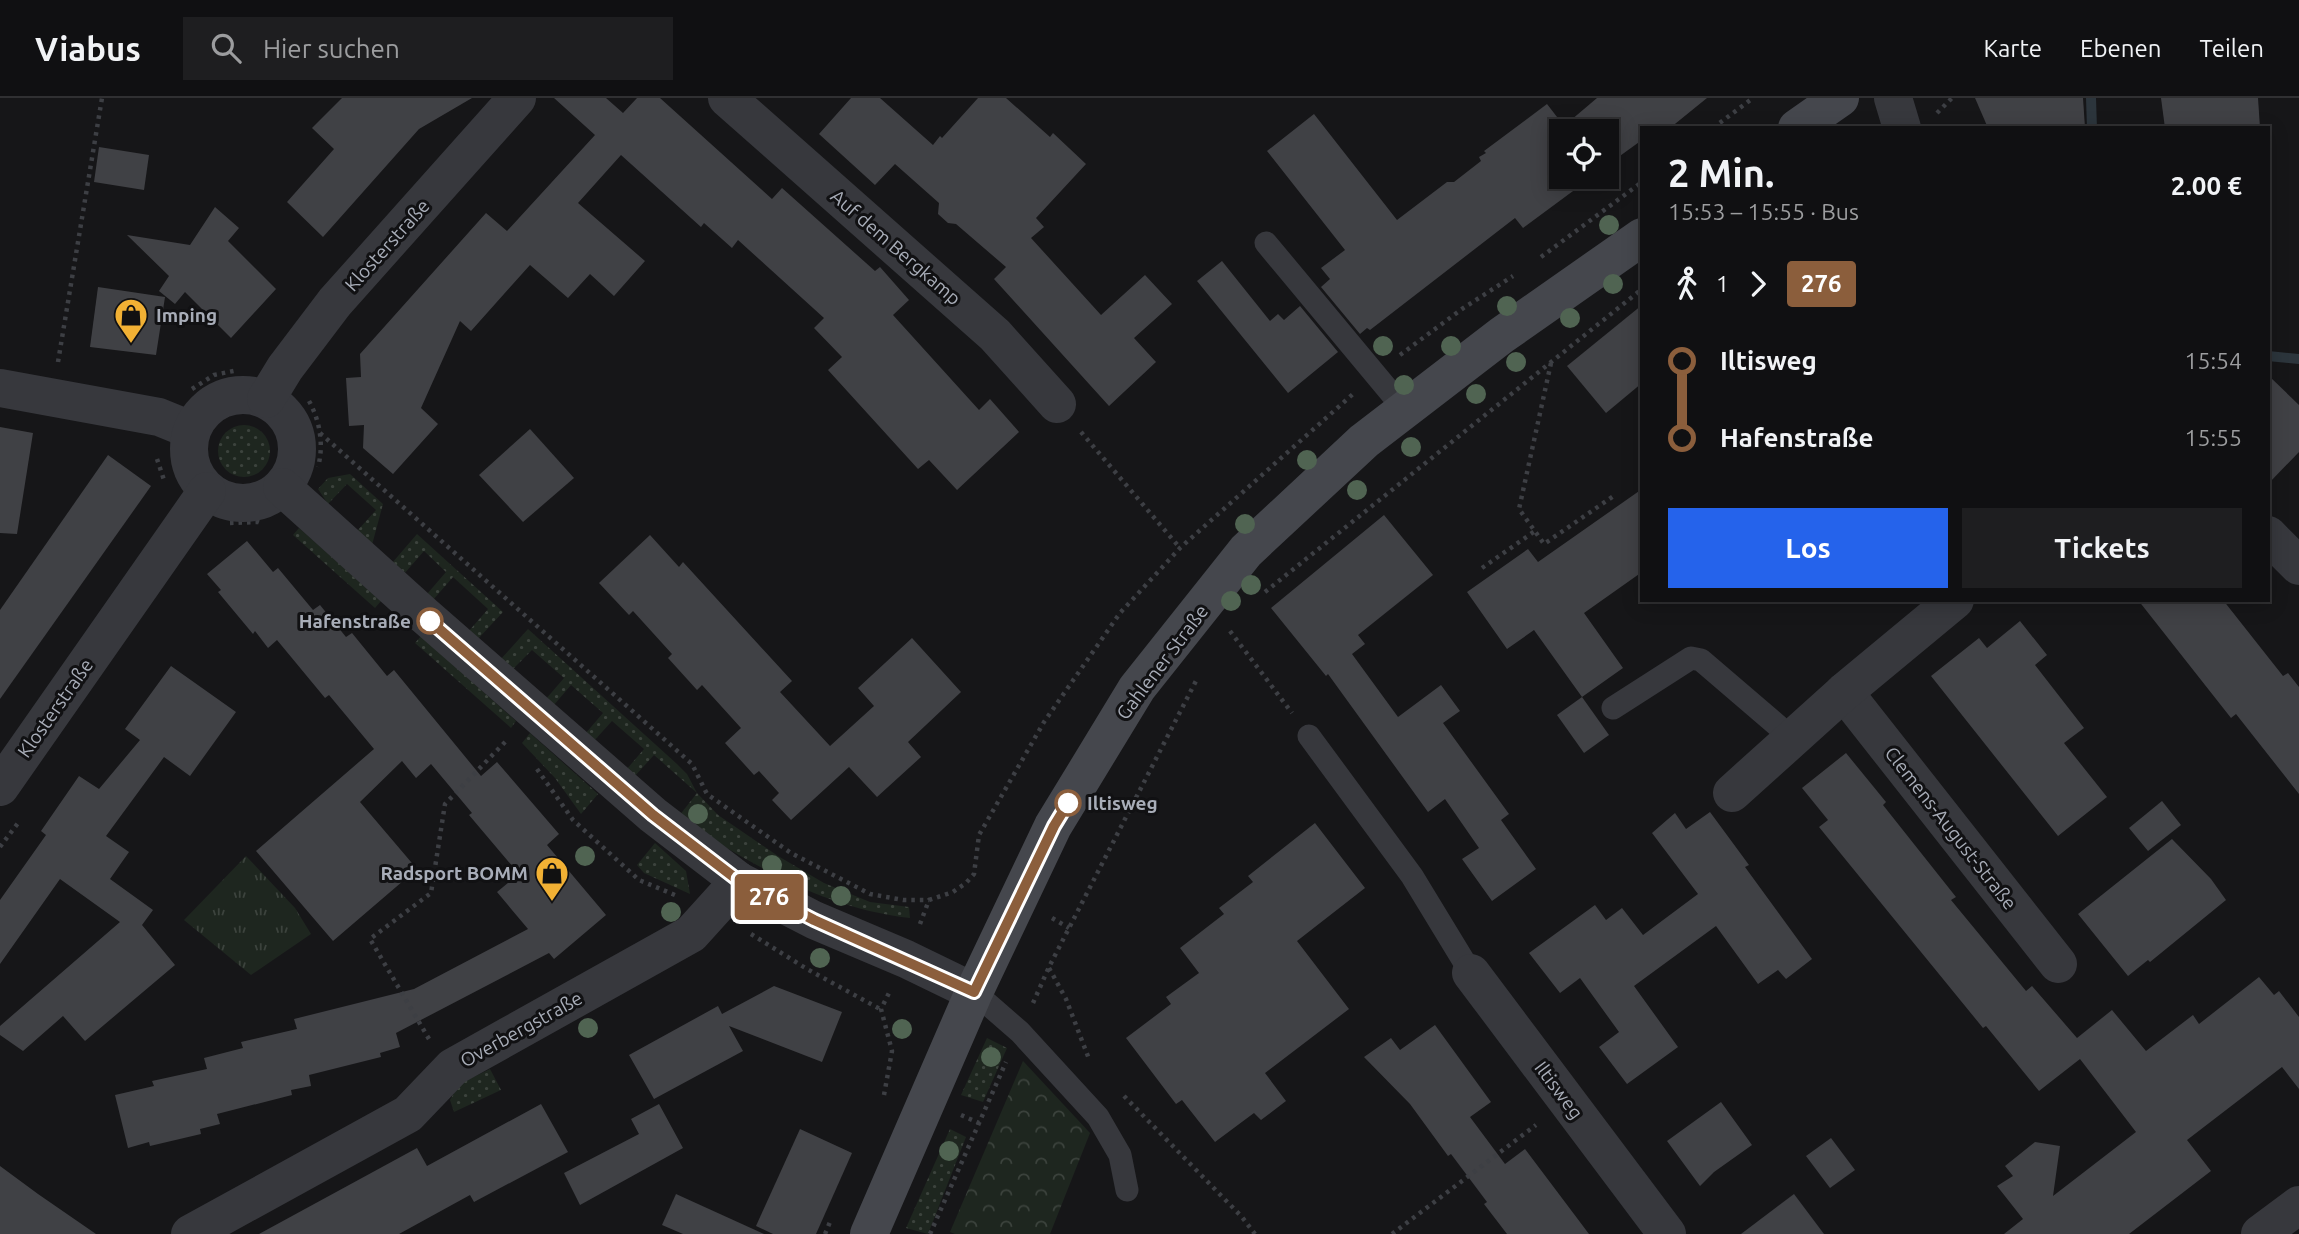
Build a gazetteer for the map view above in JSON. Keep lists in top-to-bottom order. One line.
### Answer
{"streets":{"main road":["Gahlener Straße"],"street":["Klosterstraße","Auf dem Bergkamp","Clemens-August-Straße","Overbergstraße","Iltisweg"]},"places":{"shop":["Imping","Radsport BOMM"],"other":["Hafenstraße","Iltisweg"]},"lines":["bus line 276"],"page":{"header":"Viabus","search":"Hier suchen","nav":["Karte","Ebenen","Teilen"],"on_map":"276","heading":["2 Min.","15:53 – 15:55 · Bus","2.00 €"],"legs":["1","276"],"list":[{"name":"Iltisweg","value":"15:54"},{"name":"Hafenstraße","value":"15:55"}],"buttons":["Los","Tickets"]}}
